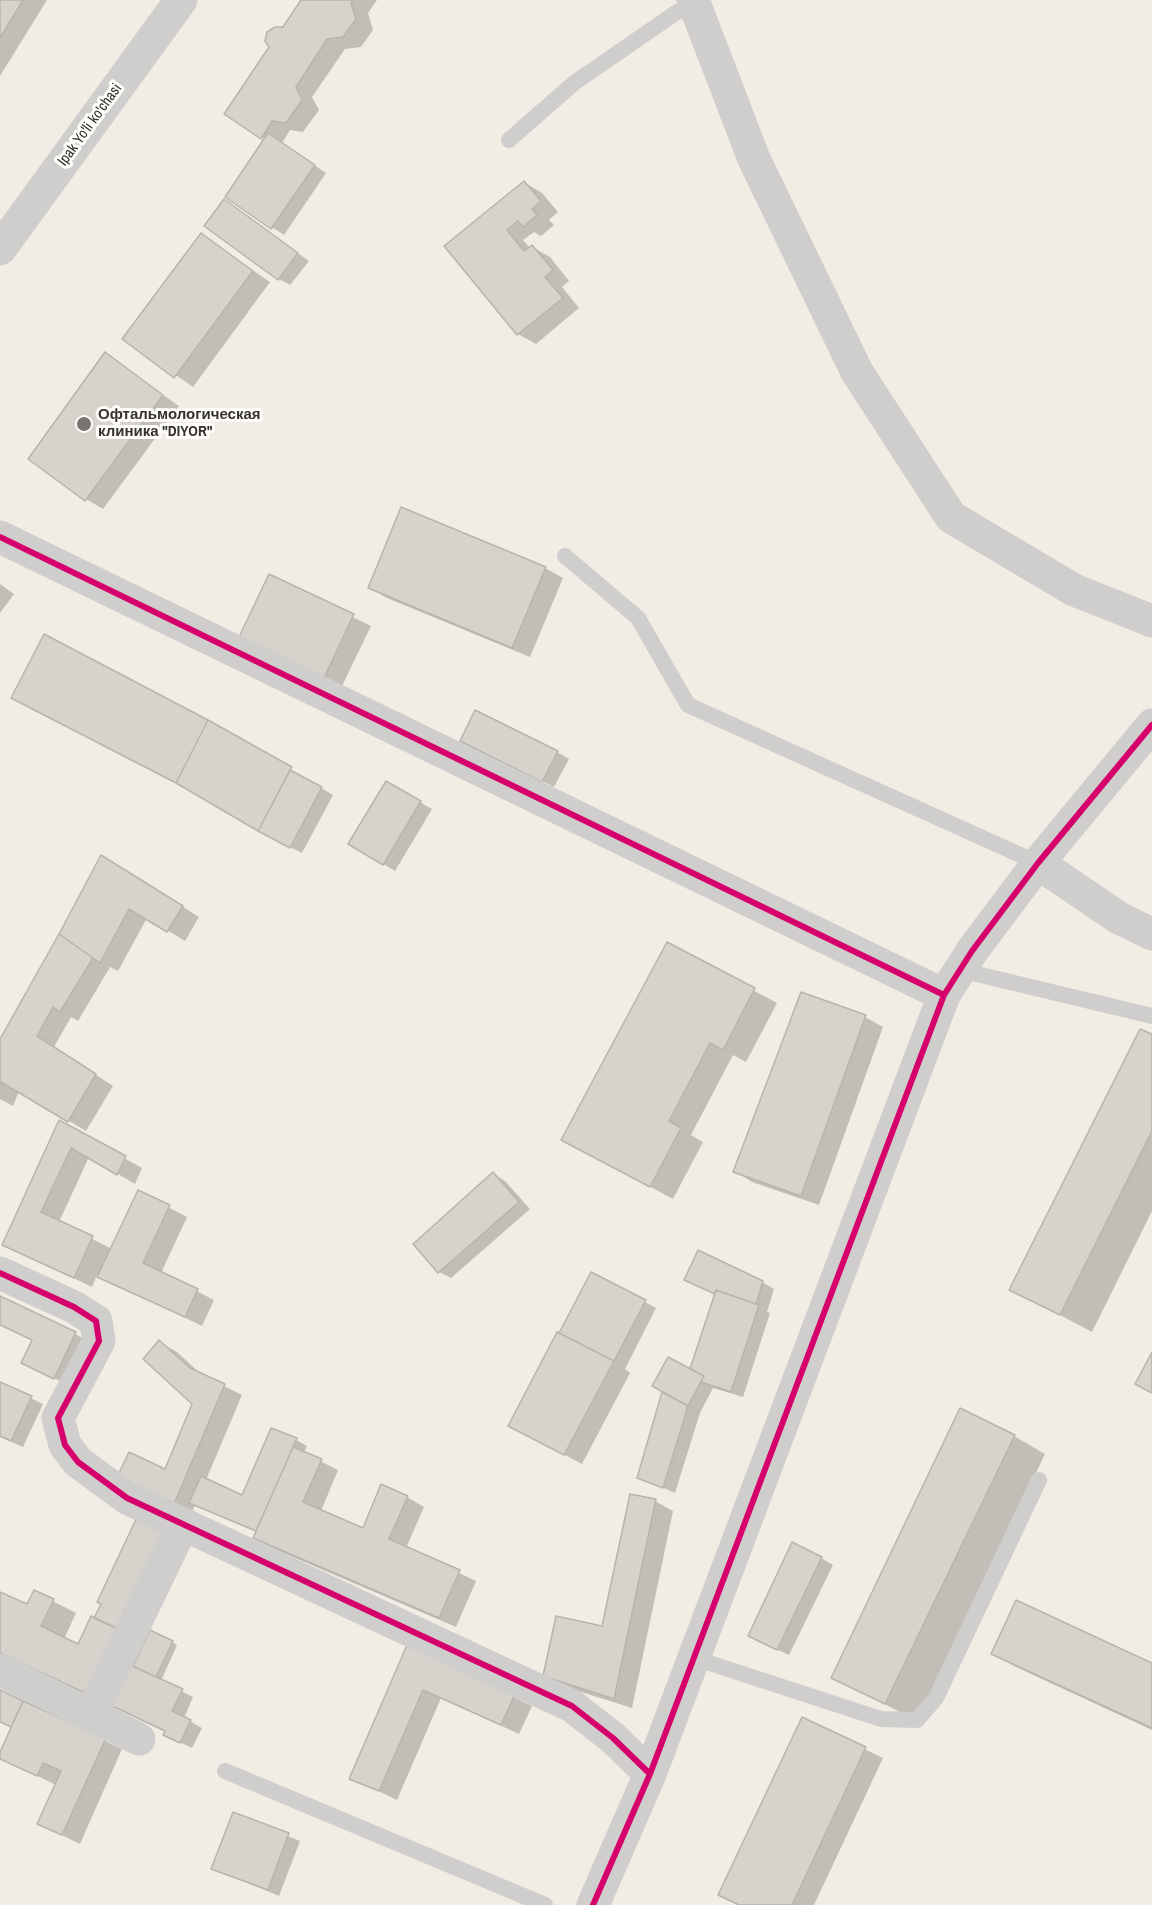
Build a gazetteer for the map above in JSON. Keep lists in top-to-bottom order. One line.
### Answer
{"streets":{"street":["Ipak Yo'li ko'chasi"]},"places":["Офтальмологическая клиника \"DIYOR\""]}
